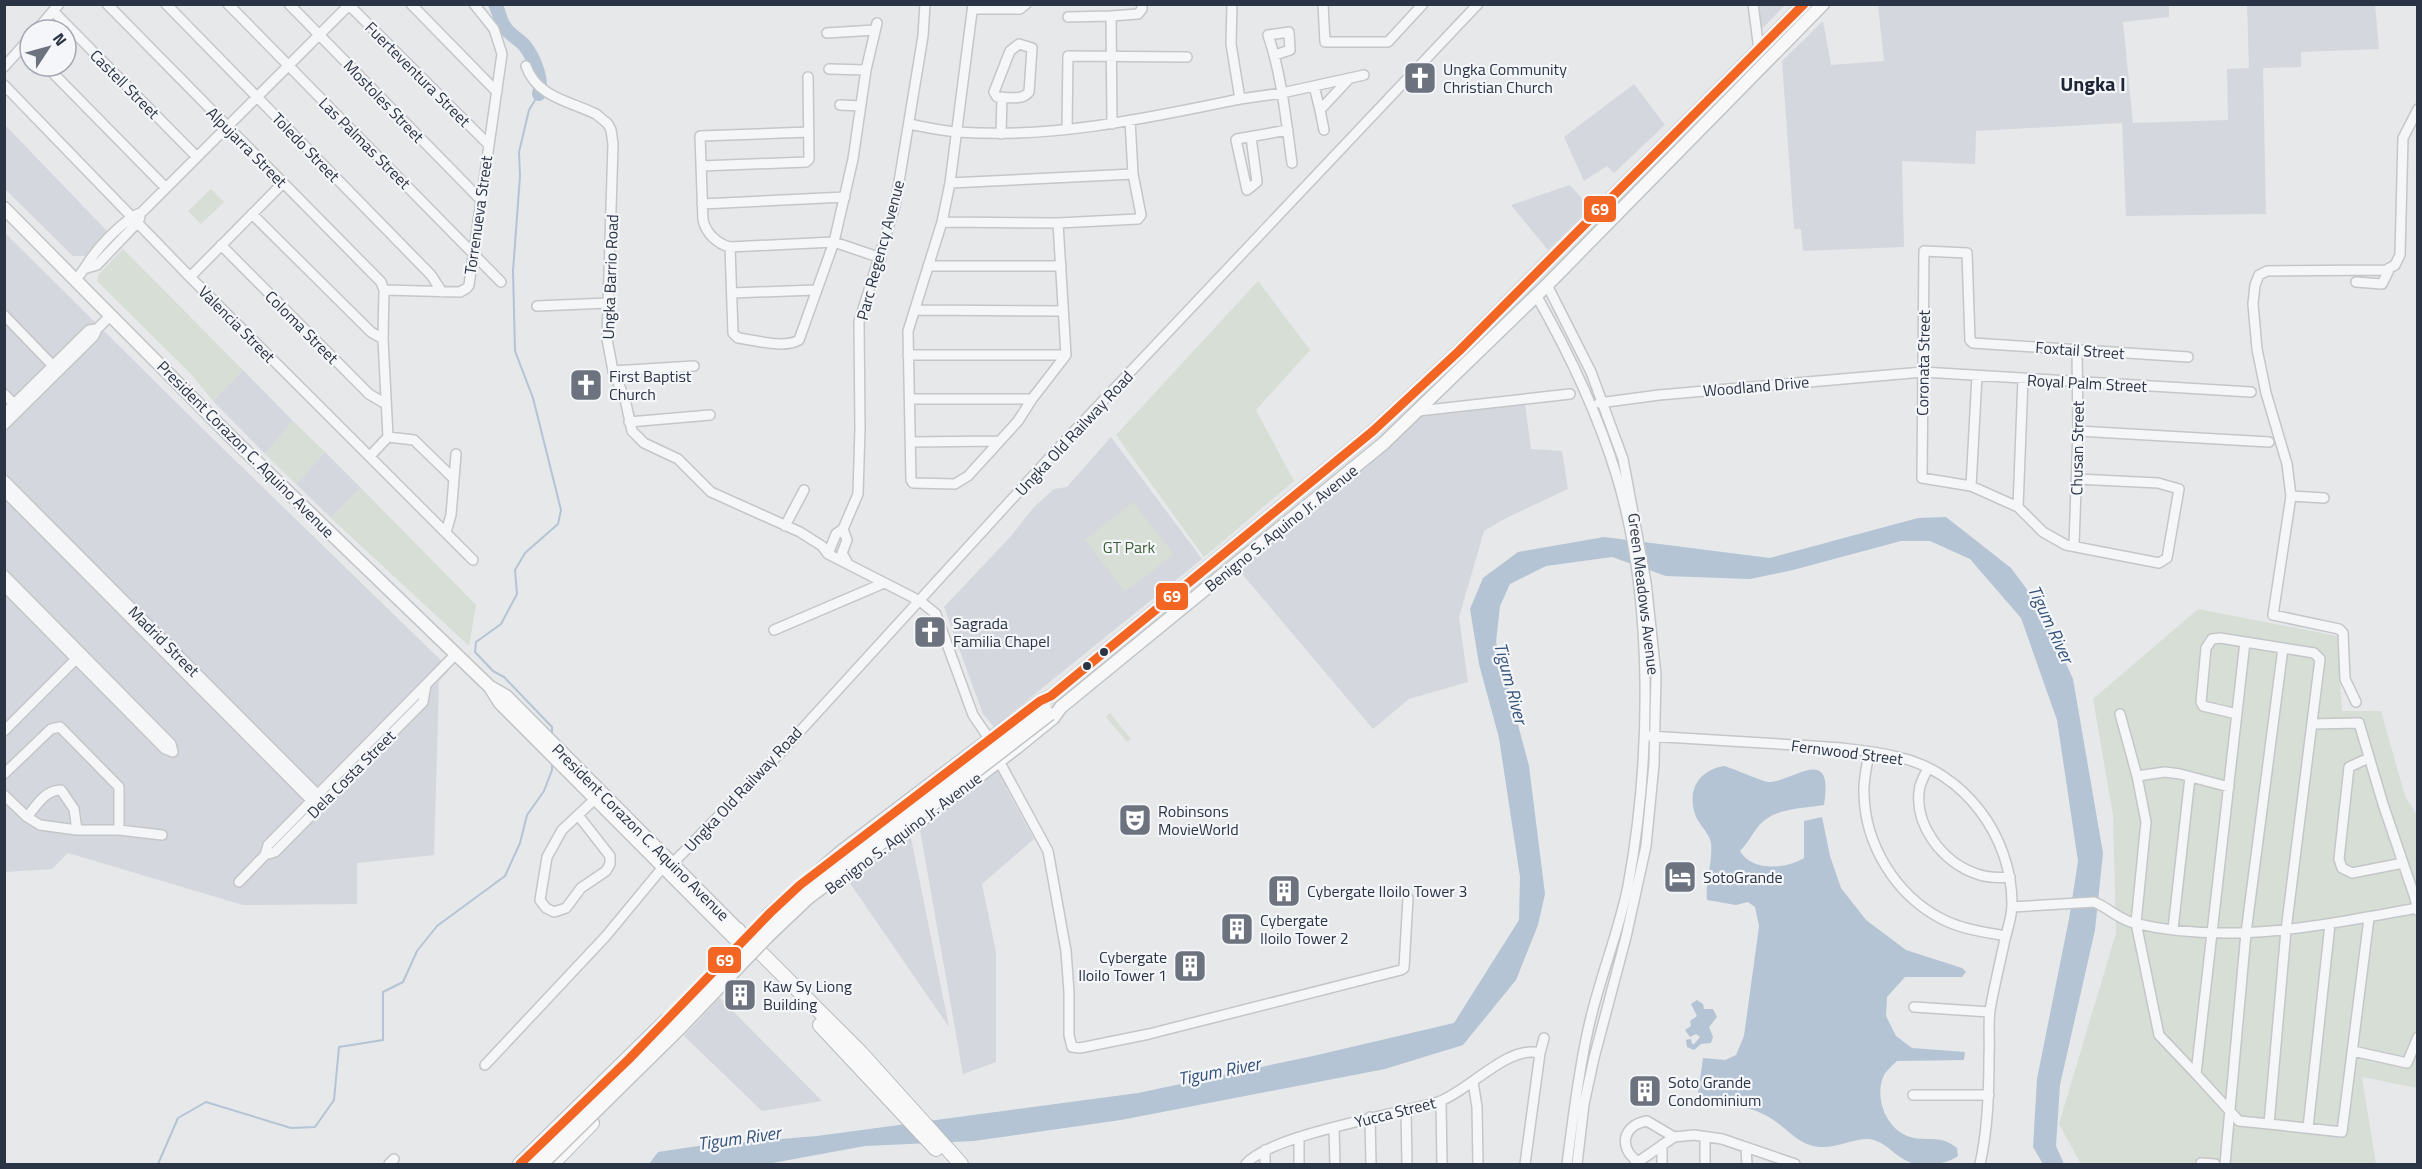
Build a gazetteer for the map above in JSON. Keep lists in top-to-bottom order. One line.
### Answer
{"streets":{"highway":["President Corazon C. Aquino Avenue","Benigno S. Aquino Jr. Avenue"],"street":["Fuerteventura Street","Castell Street","Mostoles Street","Las Palmas Street","Alpujarra Street","Toledo Street","Torrenueva Street","Parc Regency Avenue","Ungka Barrio Road","Valencia Street","Coloma Street","Foxtail Street","Coronata Street","Royal Palm Street","Woodland Drive","Ungka Old Railway Road","Chusan Street","Green Meadows Avenue","Madrid Street","Fernwood Street","Dela Costa Street","Yucca Street"]},"crossings":[["Fuerteventura Street","Torrenueva Street"],["Mostoles Street","Torrenueva Street"],["Las Palmas Street","Torrenueva Street"],["Alpujarra Street","Torrenueva Street"],["Toledo Street","Torrenueva Street"],["Parc Regency Avenue","Ungka Barrio Road"],["Ungka Barrio Road","Ungka Old Railway Road"],["Ungka Barrio Road","Benigno S. Aquino Jr. Avenue"],["Foxtail Street","Coronata Street"],["Foxtail Street","Chusan Street"],["Coronata Street","Royal Palm Street"],["Coronata Street","Woodland Drive"],["Royal Palm Street","Woodland Drive"],["Royal Palm Street","Chusan Street"],["Woodland Drive","Green Meadows Avenue"],["Ungka Old Railway Road","President Corazon C. Aquino Avenue"],["President Corazon C. Aquino Avenue","Benigno S. Aquino Jr. Avenue"],["President Corazon C. Aquino Avenue","Dela Costa Street"],["Benigno S. Aquino Jr. Avenue","Green Meadows Avenue"],["Green Meadows Avenue","Fernwood Street"],["Madrid Street","Dela Costa Street"]],"districts":["Ungka I"],"water":["Tigum River"],"parks":["GT Park"],"places":{"church":["Ungka Community Christian Church","First Baptist Church","Sagrada Familia Chapel"],"theatre":["Robinsons MovieWorld"],"hotel":["SotoGrande"],"building":["Cybergate Iloilo Tower 3","Cybergate Iloilo Tower 2","Cybergate Iloilo Tower 1","Kaw Sy Liong Building","Soto Grande Condominium"]},"lines":["transit line 69"],"north":"top right"}
